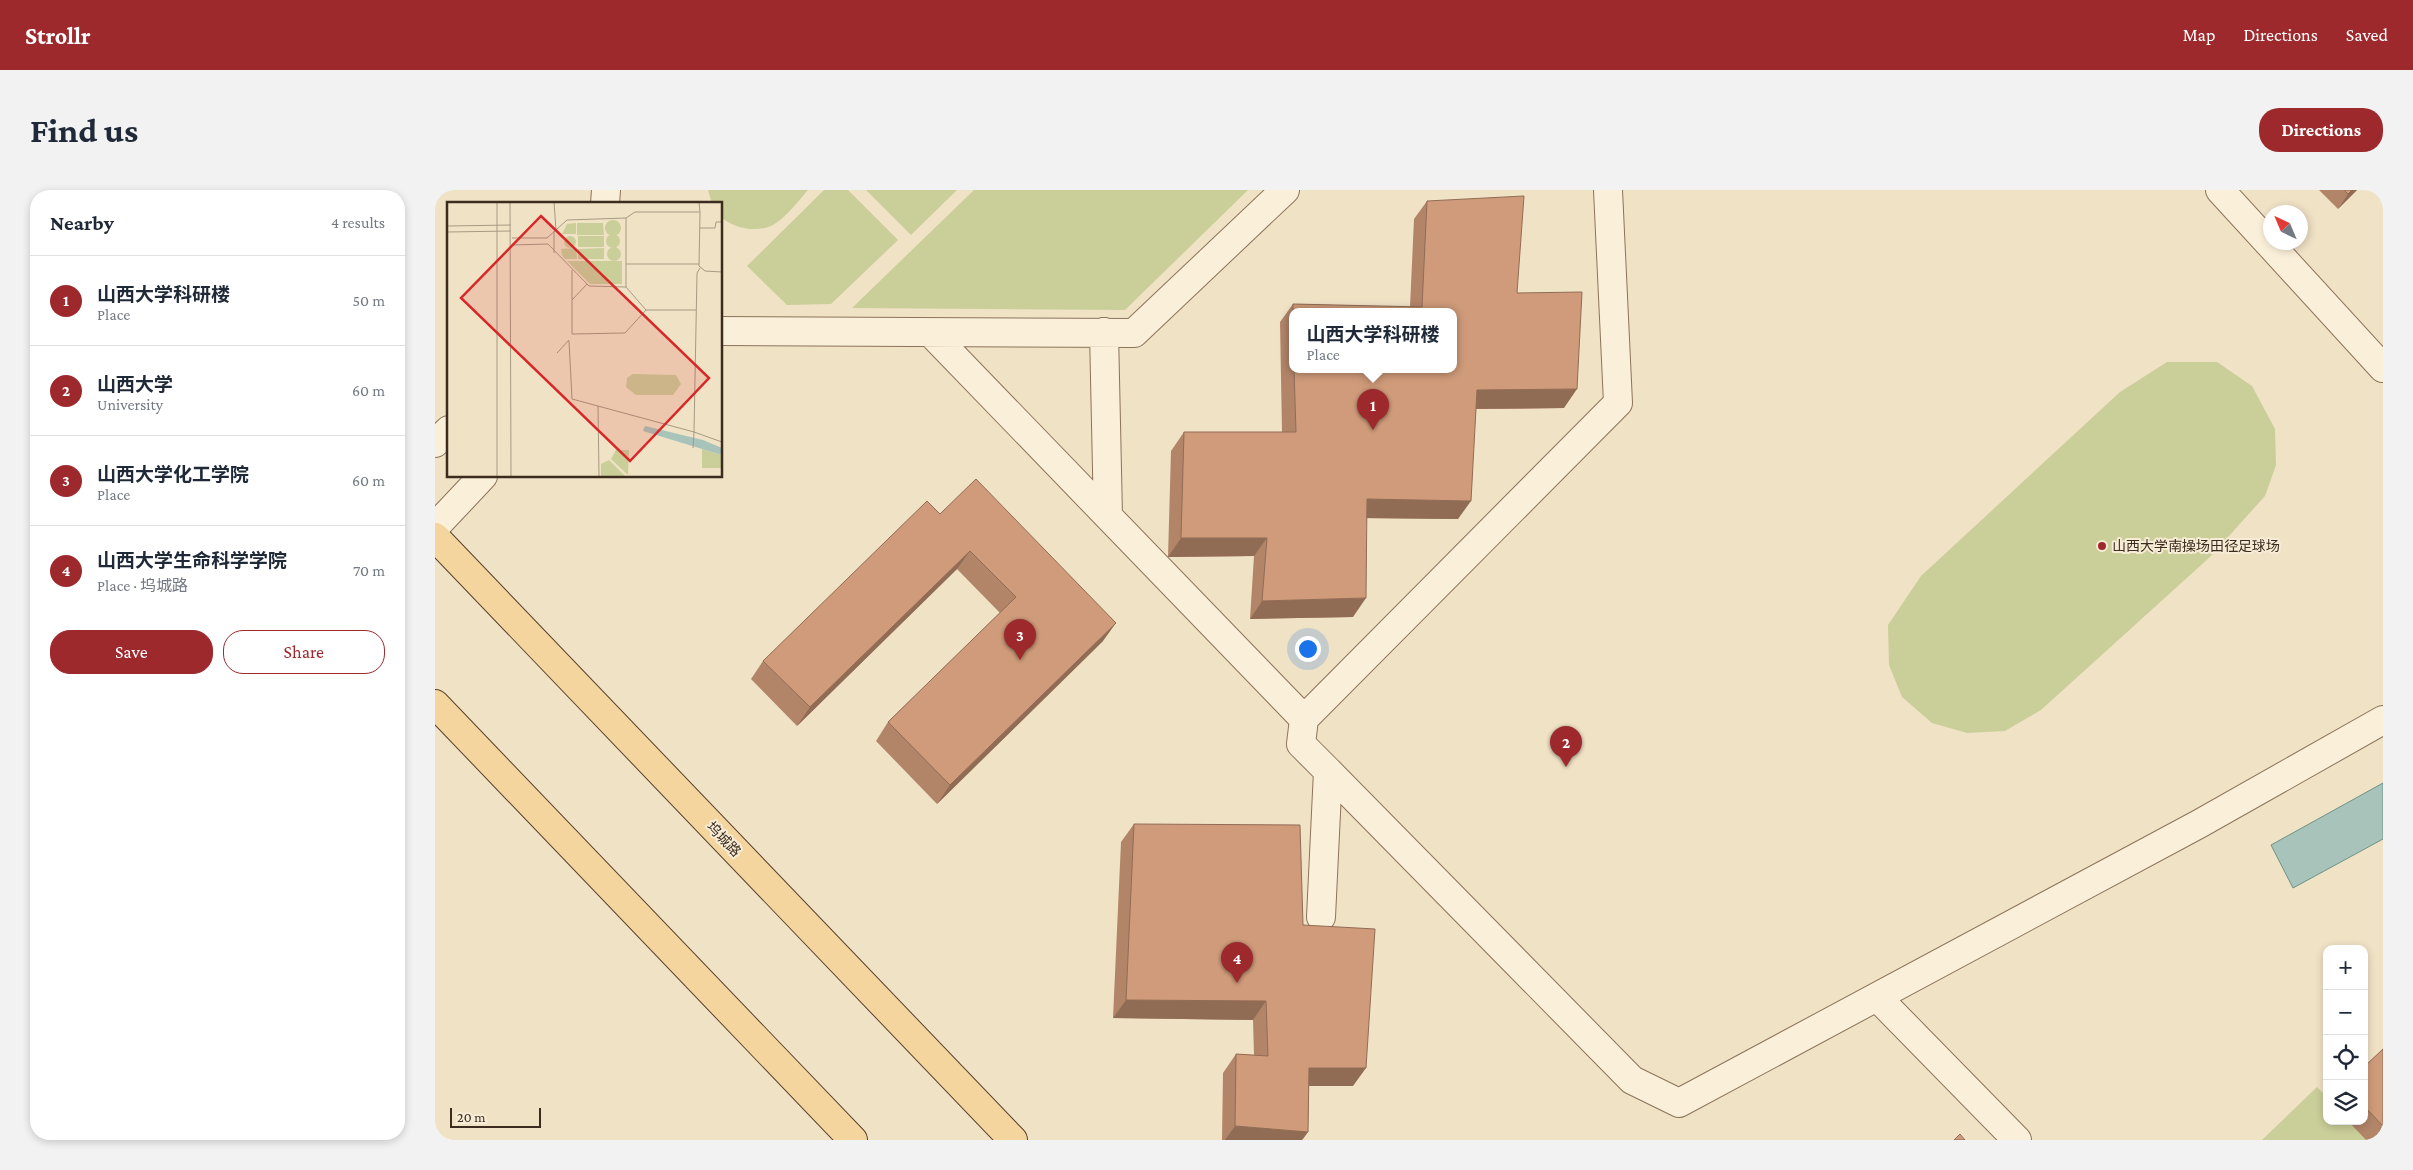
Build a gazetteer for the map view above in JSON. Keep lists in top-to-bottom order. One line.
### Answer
{"streets":{"main road":["坞城路"]},"places":["山西大学南操场田径足球场"],"scale_bar":"20 m","north":"top left","page":{"header":"Strollr","nav":["Map","Directions","Saved"],"buttons":["Directions",["Save","Share"]],"title":"Find us","heading":["Nearby","4 results"],"list":[{"mark":"1","name":"山西大学科研楼","note":"Place","value":"50 m"},{"mark":"2","name":"山西大学","note":"University","value":"60 m"},{"mark":"3","name":"山西大学化工学院","note":"Place","value":"60 m"},{"mark":"4","name":"山西大学生命科学学院","note":"Place · 坞城路","value":"70 m"}],"popup":["山西大学科研楼","Place"],"pins":["1","3","2","4"],"map_buttons":["+","−"],"scale":"20 m"}}
